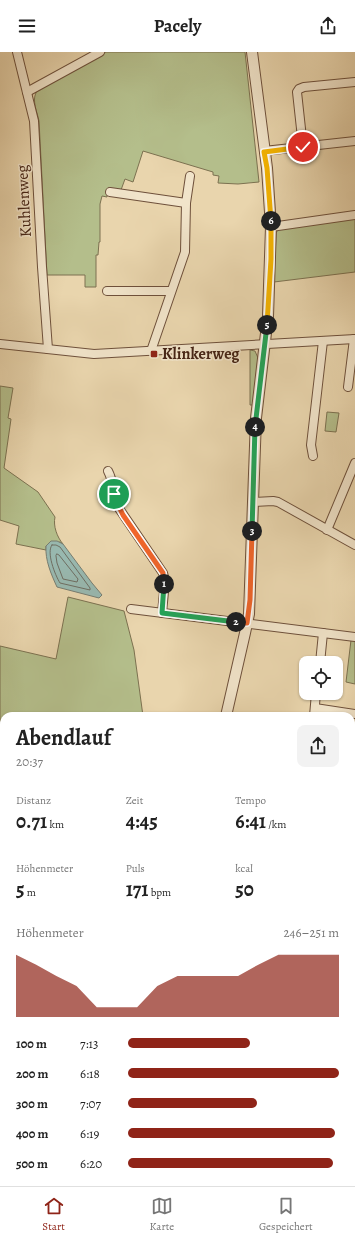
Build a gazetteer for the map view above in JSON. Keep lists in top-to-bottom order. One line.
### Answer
{"streets":{"street":["Kuhlenweg"]},"places":{"transit":["Klinkerweg"]},"page":{"header":"Pacely","pins":["6","5","4","3","1","2"],"heading":["Abendlauf","20:37"],"stats":[["Distanz","0.71 km"],["Zeit","4:45"],["Tempo","6:41 /km"],["Höhenmeter","5 m"],["Puls","171 bpm"],["kcal","50"]],"chart":["Höhenmeter","246–251 m"],"list":[{"name":"100 m","note":"7:13"},{"name":"200 m","note":"6:18"},{"name":"300 m","note":"7:07"},{"name":"400 m","note":"6:19"},{"name":"500 m","note":"6:20"}],"tabs":["Start","Karte","Gespeichert"]}}
